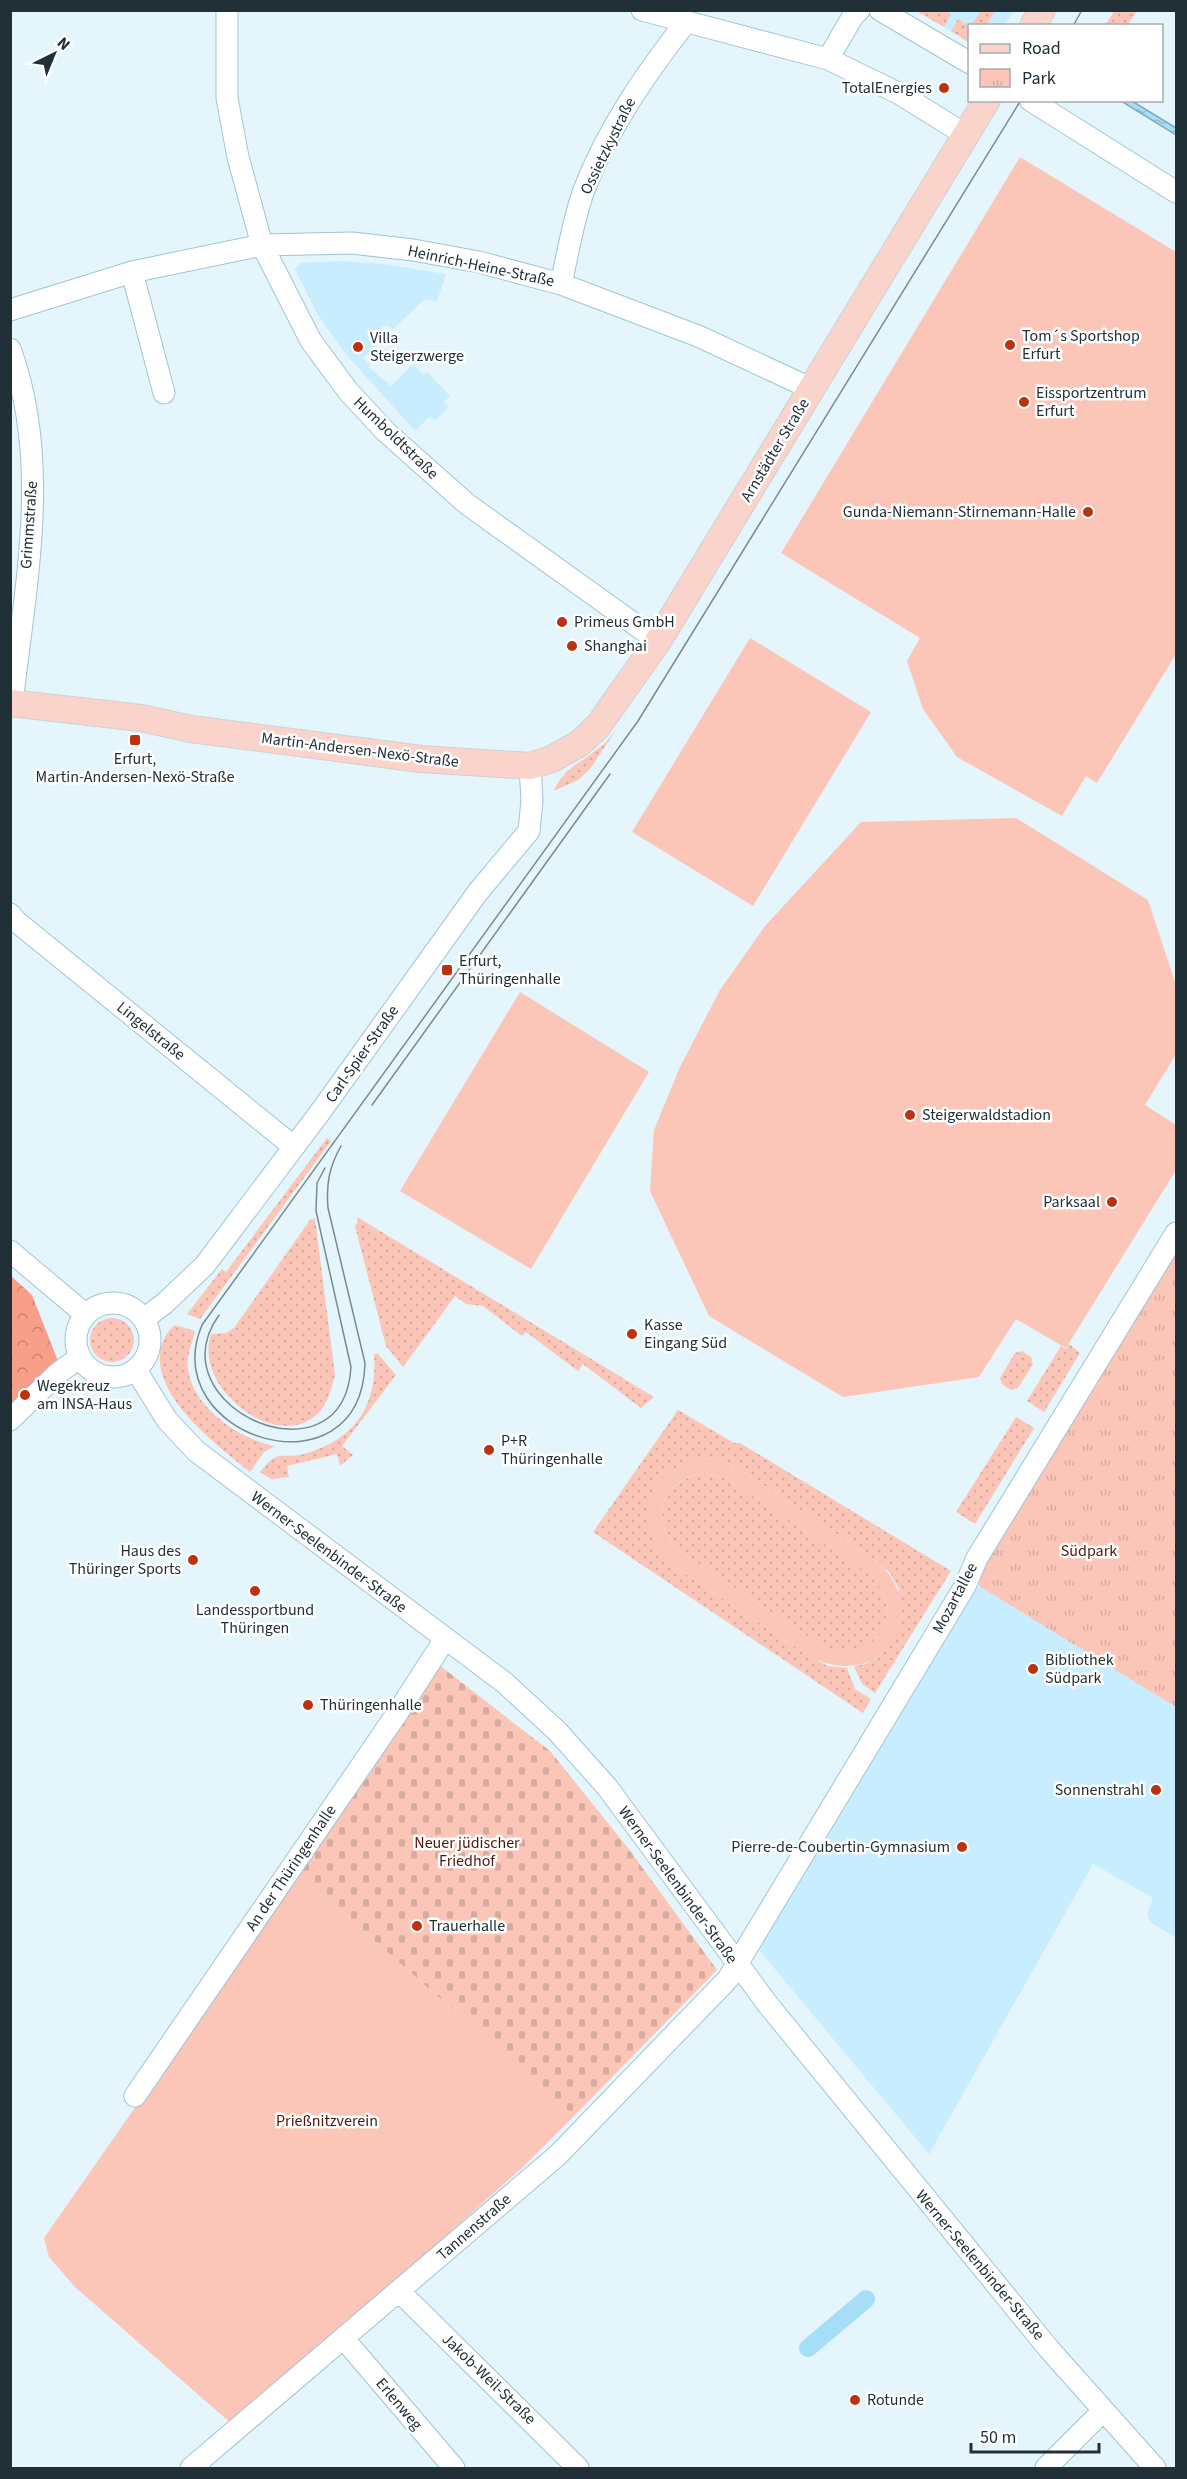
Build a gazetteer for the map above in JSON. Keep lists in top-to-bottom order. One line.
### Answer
{"streets":{"main road":["Arnstädter Straße","Martin-Andersen-Nexö-Straße"],"street":["Ossietzkystraße","Heinrich-Heine-Straße","Humboldtstraße","Grimmstraße","Lingelstraße","Carl-Spier-Straße","Werner-Seelenbinder-Straße","Mozartallee","An der Thüringenhalle","Tannenstraße","Jakob-Weil-Straße","Erlenweg"]},"crossings":[["Ossietzkystraße","Heinrich-Heine-Straße"],["Heinrich-Heine-Straße","Humboldtstraße"],["Heinrich-Heine-Straße","Arnstädter Straße"],["Humboldtstraße","Arnstädter Straße"],["Arnstädter Straße","Martin-Andersen-Nexö-Straße"],["Arnstädter Straße","Carl-Spier-Straße"],["Grimmstraße","Martin-Andersen-Nexö-Straße"],["Martin-Andersen-Nexö-Straße","Carl-Spier-Straße"],["Lingelstraße","Carl-Spier-Straße"],["Carl-Spier-Straße","Werner-Seelenbinder-Straße"],["Werner-Seelenbinder-Straße","Mozartallee"],["Werner-Seelenbinder-Straße","An der Thüringenhalle"],["Werner-Seelenbinder-Straße","Tannenstraße"],["Mozartallee","Tannenstraße"],["Tannenstraße","Jakob-Weil-Straße"],["Tannenstraße","Erlenweg"]],"parks":["Südpark","Neuer jüdischer Friedhof","Prießnitzverein"],"places":{"other":["TotalEnergies","Tom´s Sportshop Erfurt","Villa Steigerzwerge","Eissportzentrum Erfurt","Gunda-Niemann-Stirnemann-Halle","Primeus GmbH","Shanghai","Steigerwaldstadion","Parksaal","Kasse Eingang Süd","Wegekreuz am INSA-Haus","P+R Thüringenhalle","Haus des Thüringer Sports","Landessportbund Thüringen","Bibliothek Südpark","Thüringenhalle","Sonnenstrahl","Pierre-de-Coubertin-Gymnasium","Trauerhalle","Rotunde"],"transit":["Erfurt, Martin-Andersen-Nexö-Straße","Erfurt, Thüringenhalle"]},"legend":["Road","Park"],"scale_bar":"50 m","north":"top right"}
